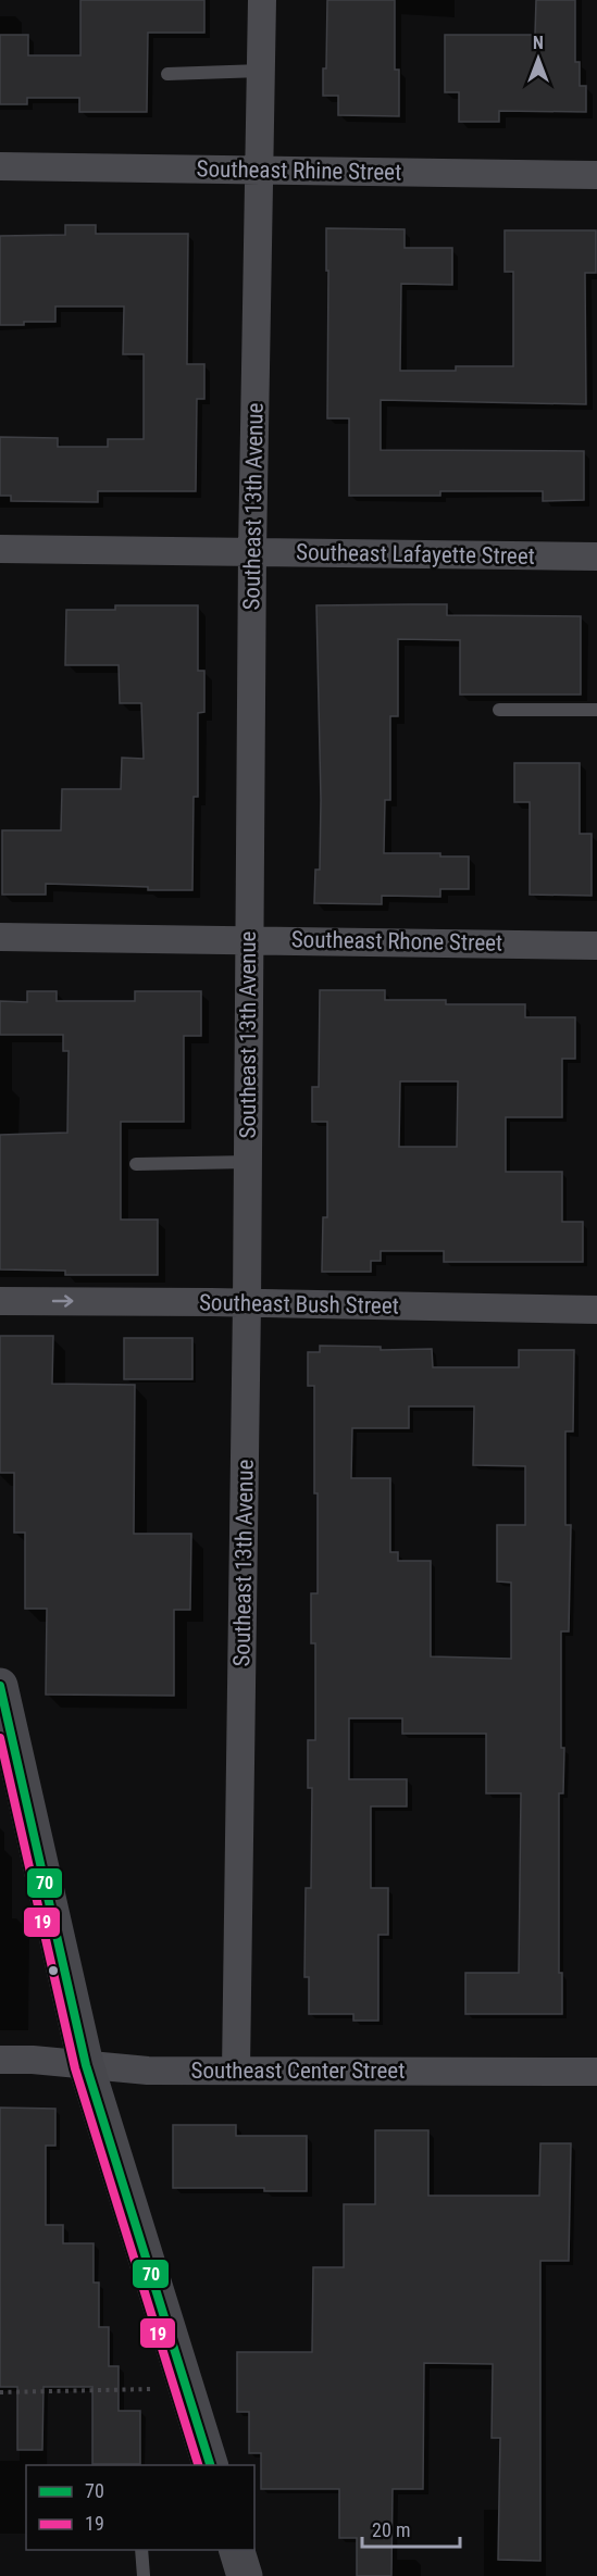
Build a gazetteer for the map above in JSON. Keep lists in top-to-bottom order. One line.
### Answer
{"streets":{"street":["Southeast Rhine Street","Southeast 13th Avenue","Southeast Lafayette Street","Southeast Rhone Street","Southeast Bush Street","Southeast Center Street"]},"crossings":[["Southeast Rhine Street","Southeast 13th Avenue"],["Southeast 13th Avenue","Southeast Lafayette Street"],["Southeast 13th Avenue","Southeast Rhone Street"],["Southeast 13th Avenue","Southeast Bush Street"],["Southeast 13th Avenue","Southeast Center Street"]],"one_way":["Southeast Bush Street"],"lines":["transit line 70","transit line 19"],"legend":["70","19"],"scale_bar":"20 m","north":"top"}
